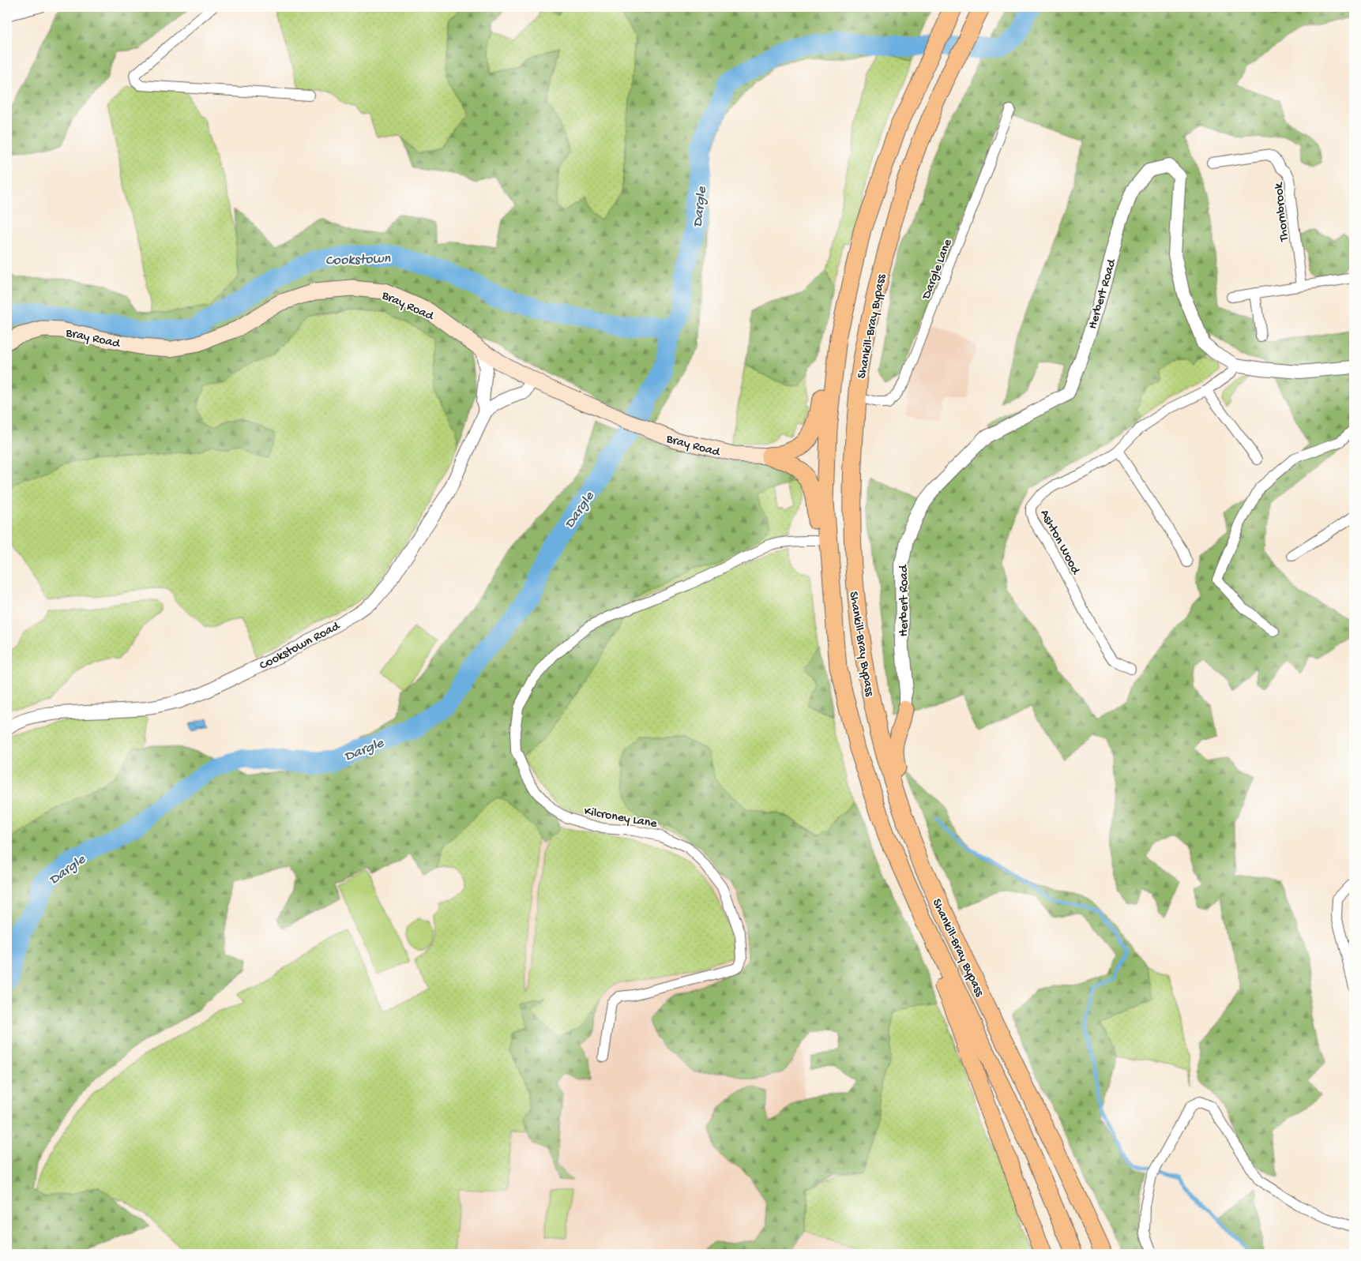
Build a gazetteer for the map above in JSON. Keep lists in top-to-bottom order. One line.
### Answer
{"streets":{"highway":["Shankill-Bray Bypass"],"main road":["Bray Road"],"street":["Thornbrook","Dargle Lane","Herbert Road","Ashton Wood","Cookstown Road","Kilcroney Lane"]},"crossings":[["Dargle Lane","Shankill-Bray Bypass"],["Herbert Road","Ashton Wood"]],"water":["Dargle","Cookstown"]}
